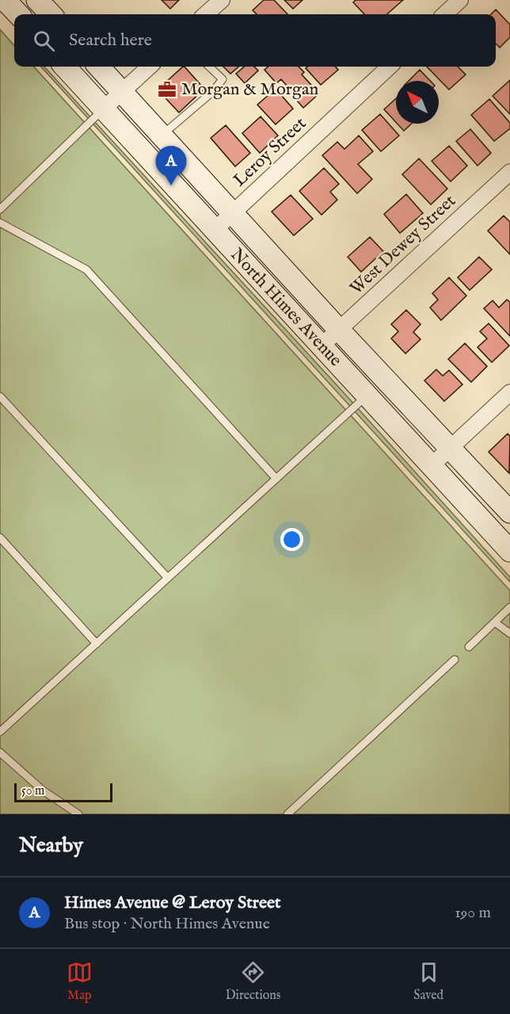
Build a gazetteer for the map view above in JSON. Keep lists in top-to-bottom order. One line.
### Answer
{"streets":{"street":["Leroy Street","West Dewey Street","North Himes Avenue"]},"crossings":[["Leroy Street","North Himes Avenue"],["West Dewey Street","North Himes Avenue"]],"places":{"office":["Morgan & Morgan"]},"scale_bar":"50 m","north":"top left","page":{"search":"Search here","pins":"A","scale":"50 m","heading":"Nearby","list":[{"mark":"A","name":"Himes Avenue @ Leroy Street","note":"Bus stop · North Himes Avenue","value":"190 m"}],"nav":["Map","Directions","Saved"]}}
